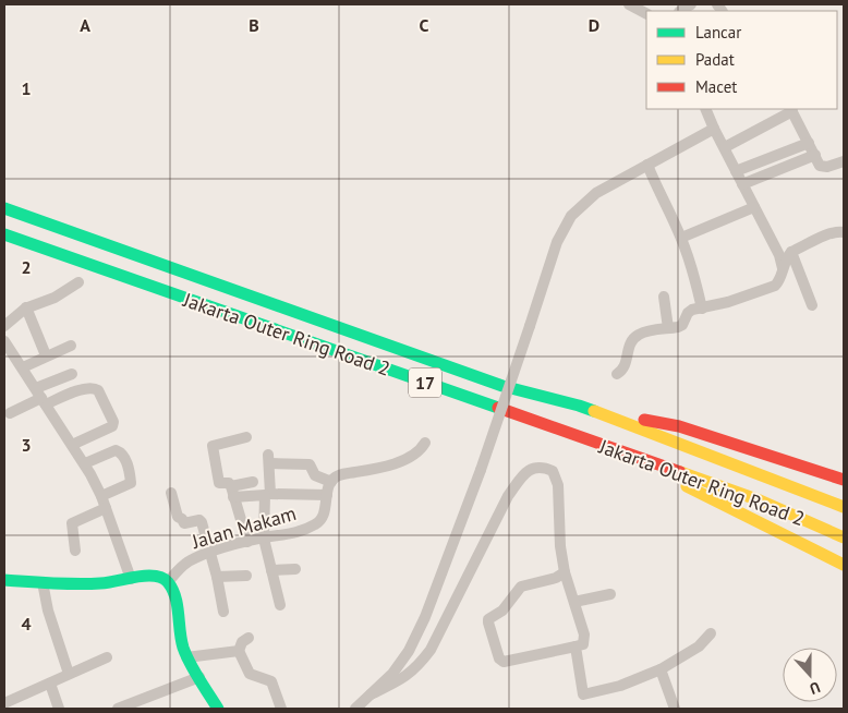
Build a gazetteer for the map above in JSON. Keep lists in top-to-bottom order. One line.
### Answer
{"streets":{"main road":["Jakarta Outer Ring Road 2","17"],"street":["Jalan Makam"]},"legend":["Lancar","Padat","Macet"],"north":"bottom","grid":{"columns":["A","B","C","D"],"rows":["1","2","3","4"]}}
